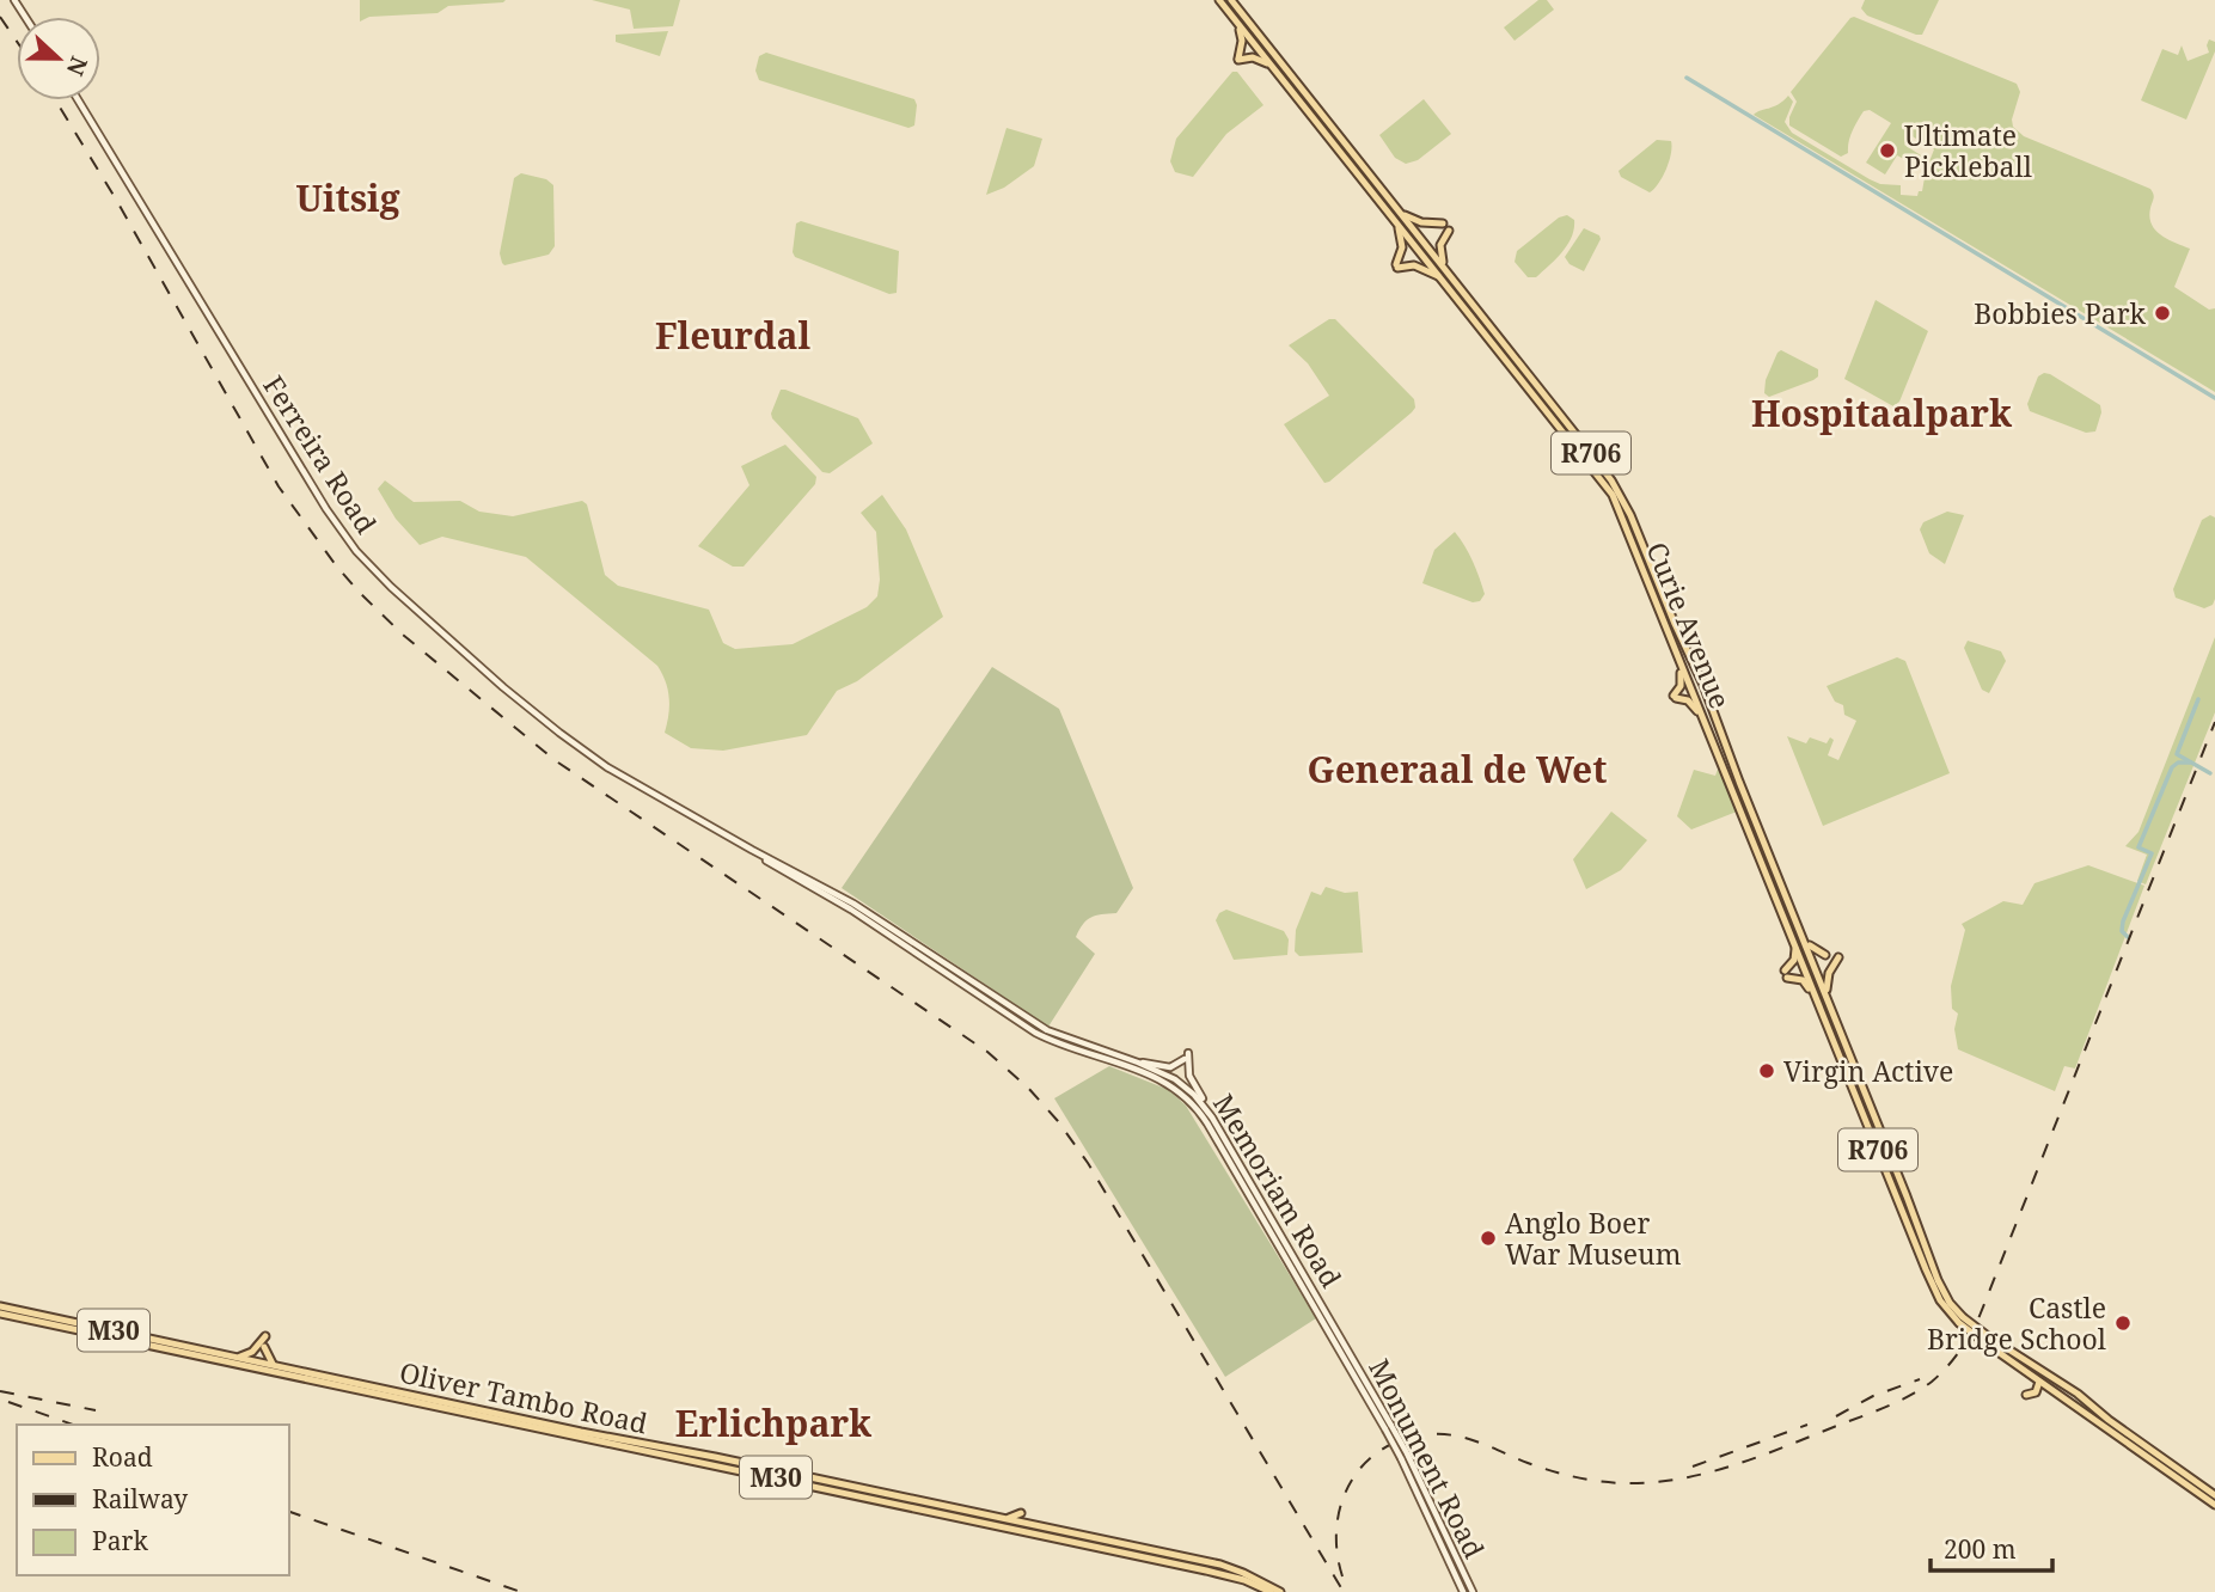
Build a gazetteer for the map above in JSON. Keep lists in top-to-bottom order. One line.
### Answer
{"streets":{"main road":["R706","Ferreira Road","Curie Avenue","Memoriam Road","M30","Oliver Tambo Road","Monument Road"]},"crossings":[["R706","Curie Avenue"],["Ferreira Road","Memoriam Road"],["Memoriam Road","Monument Road"]],"districts":["Uitsig","Fleurdal","Hospitaalpark","Generaal de Wet","Erlichpark"],"places":["Ultimate Pickleball","Bobbies Park","Virgin Active","Anglo Boer War Museum","Castle Bridge School"],"legend":["Road","Railway","Park"],"scale_bar":"200 m","north":"right"}
